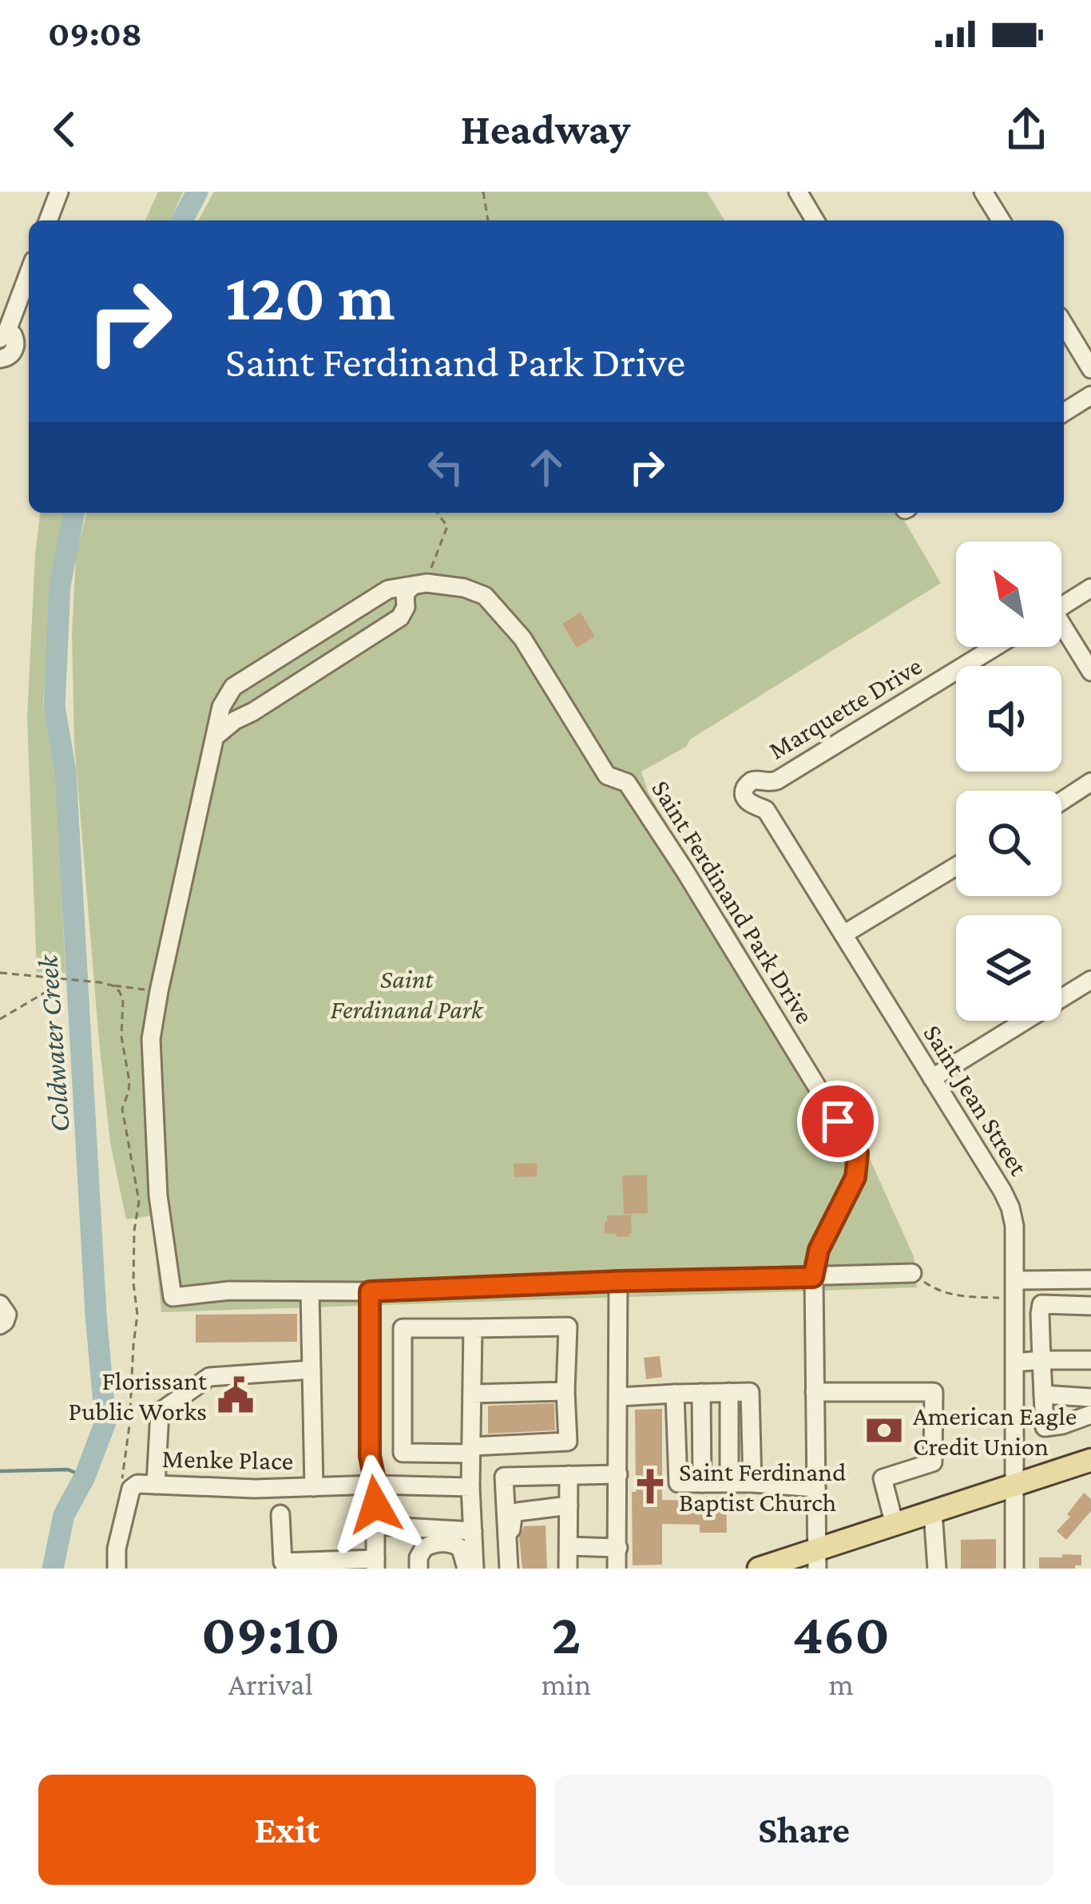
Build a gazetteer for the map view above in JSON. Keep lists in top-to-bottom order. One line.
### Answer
{"streets":{"street":["Marquette Drive","Saint Ferdinand Park Drive","Saint Jean Street","Menke Place"]},"crossings":[["Marquette Drive","Saint Jean Street"]],"water":["Coldwater Creek"],"parks":["Saint Ferdinand Park"],"places":{"public building":["Florissant Public Works"],"bank":["American Eagle Credit Union"],"church":["Saint Ferdinand Baptist Church"]},"north":"top left","page":{"status":"09:08","header":"Headway","turn":["120 m","Saint Ferdinand Park Drive"],"eta":["09:10","Arrival","2","min","460","m"],"buttons":["Exit","Share"]}}
